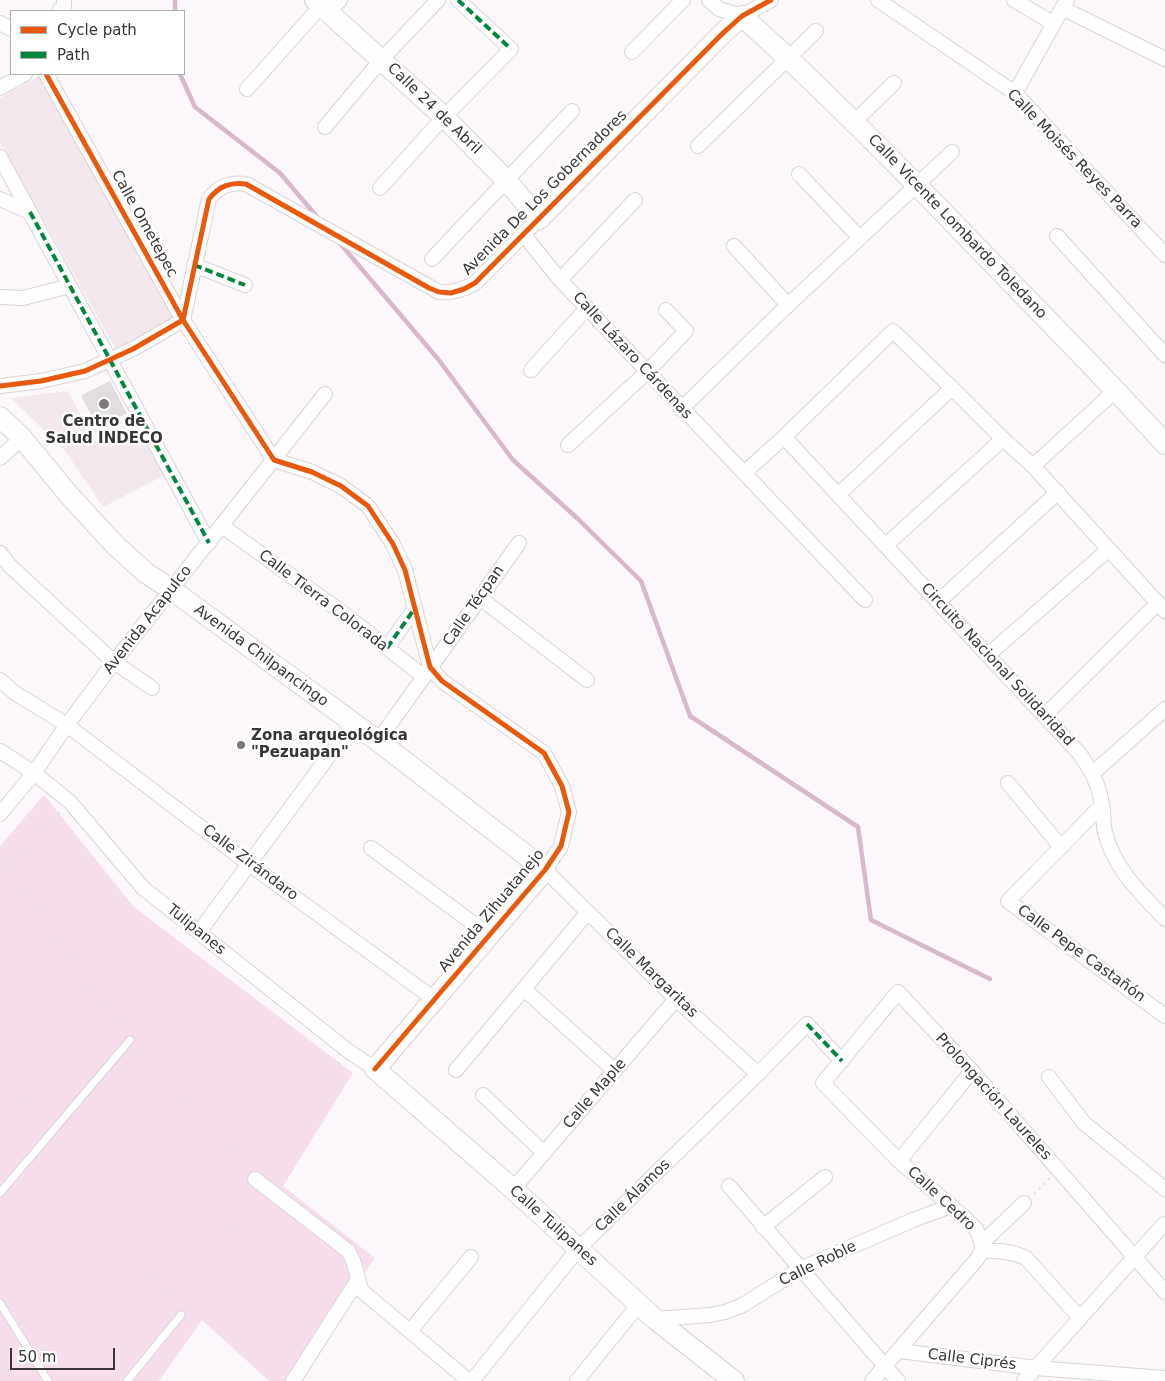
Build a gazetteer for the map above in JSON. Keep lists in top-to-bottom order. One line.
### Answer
{"streets":{"street":["Calle 24 de Abril","Calle Moisés Reyes Parra","Avenida De Los Gobernadores","Calle Ometepec","Calle Vicente Lombardo Toledano","Calle Lázaro Cárdenas","Calle Tierra Colorada","Calle Técpan","Avenida Acapulco","Avenida Chilpancingo","Circuito Nacional Solidaridad","Calle Zirándaro","Avenida Zihuatanejo","Tulipanes","Calle Pepe Castañón","Calle Margaritas","Calle Maple","Prolongación Laureles","Calle Álamos","Calle Cedro","Calle Tulipanes","Calle Roble","Calle Ciprés"]},"crossings":[["Calle 24 de Abril","Avenida De Los Gobernadores"],["Avenida De Los Gobernadores","Calle Ometepec"],["Avenida De Los Gobernadores","Calle Vicente Lombardo Toledano"],["Avenida De Los Gobernadores","Calle Lázaro Cárdenas"],["Calle Ometepec","Avenida Acapulco"],["Calle Tierra Colorada","Calle Técpan"],["Calle Tierra Colorada","Avenida Acapulco"],["Calle Tierra Colorada","Avenida Zihuatanejo"],["Calle Técpan","Avenida Chilpancingo"],["Calle Técpan","Avenida Zihuatanejo"],["Avenida Acapulco","Avenida Chilpancingo"],["Avenida Acapulco","Calle Zirándaro"],["Avenida Acapulco","Tulipanes"],["Avenida Chilpancingo","Avenida Zihuatanejo"],["Avenida Chilpancingo","Calle Margaritas"],["Circuito Nacional Solidaridad","Calle Pepe Castañón"],["Calle Zirándaro","Avenida Zihuatanejo"],["Avenida Zihuatanejo","Tulipanes"],["Avenida Zihuatanejo","Calle Margaritas"],["Avenida Zihuatanejo","Calle Tulipanes"],["Tulipanes","Calle Tulipanes"],["Calle Margaritas","Calle Maple"],["Calle Margaritas","Calle Álamos"],["Calle Maple","Calle Tulipanes"],["Prolongación Laureles","Calle Álamos"],["Prolongación Laureles","Calle Cedro"],["Calle Álamos","Calle Tulipanes"],["Calle Cedro","Calle Roble"],["Calle Tulipanes","Calle Roble"]],"places":["Centro de Salud INDECO","Zona arqueológica \"Pezuapan\""],"legend":["Cycle path","Path"],"scale_bar":"50 m"}
